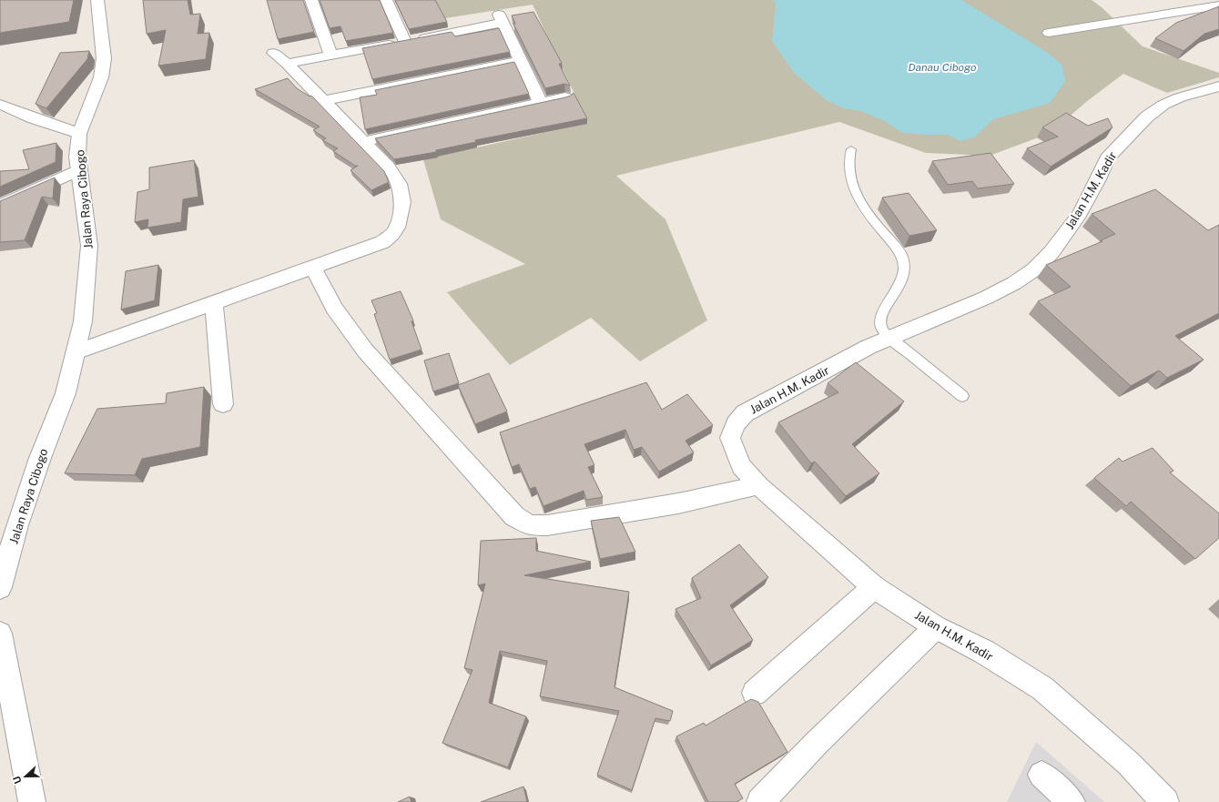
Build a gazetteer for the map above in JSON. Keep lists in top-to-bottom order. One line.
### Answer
{"streets":{"street":["Jalan H.M. Kadir","Jalan Raya Cibogo"]},"water":["Danau Cibogo"],"north":"left"}
